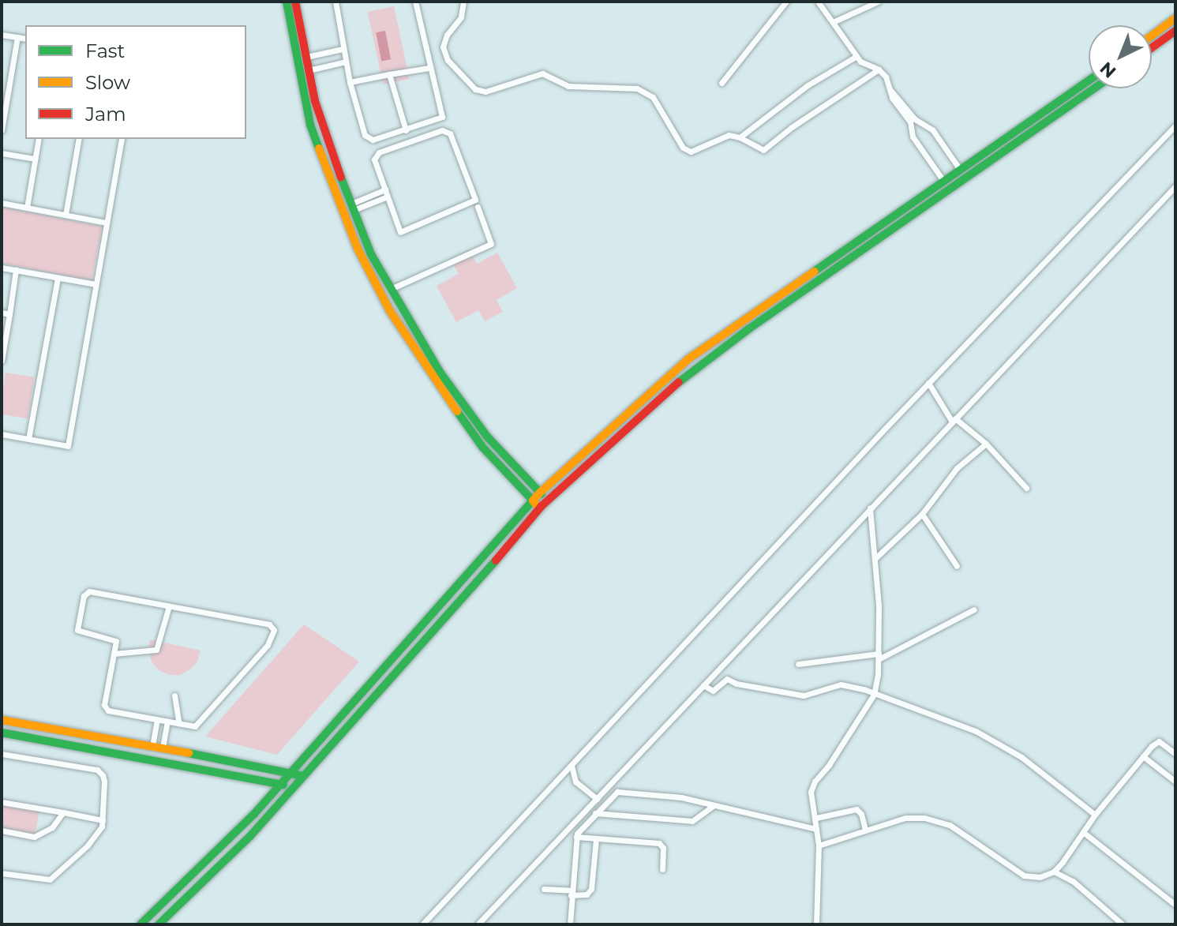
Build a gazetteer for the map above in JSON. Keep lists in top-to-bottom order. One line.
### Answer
{"legend":["Fast","Slow","Jam"],"north":"bottom left"}
